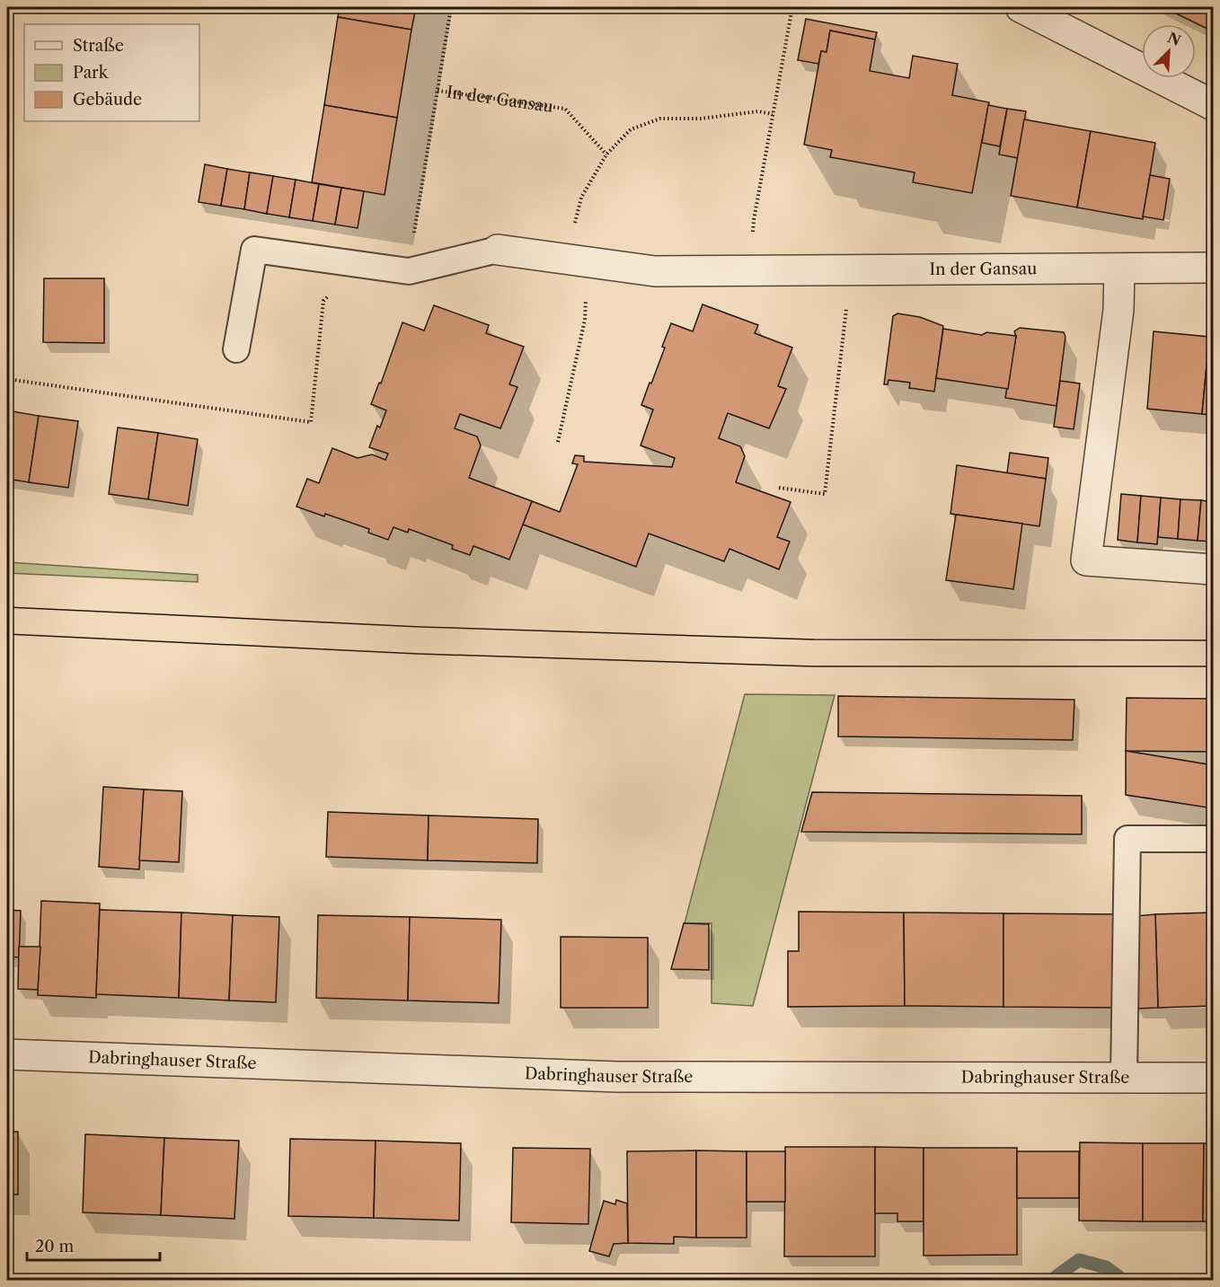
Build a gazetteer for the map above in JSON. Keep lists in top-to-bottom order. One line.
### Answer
{"streets":{"street":["In der Gansau","Dabringhauser Straße"]},"legend":["Straße","Park","Gebäude"],"scale_bar":"20 m","north":"top right"}
